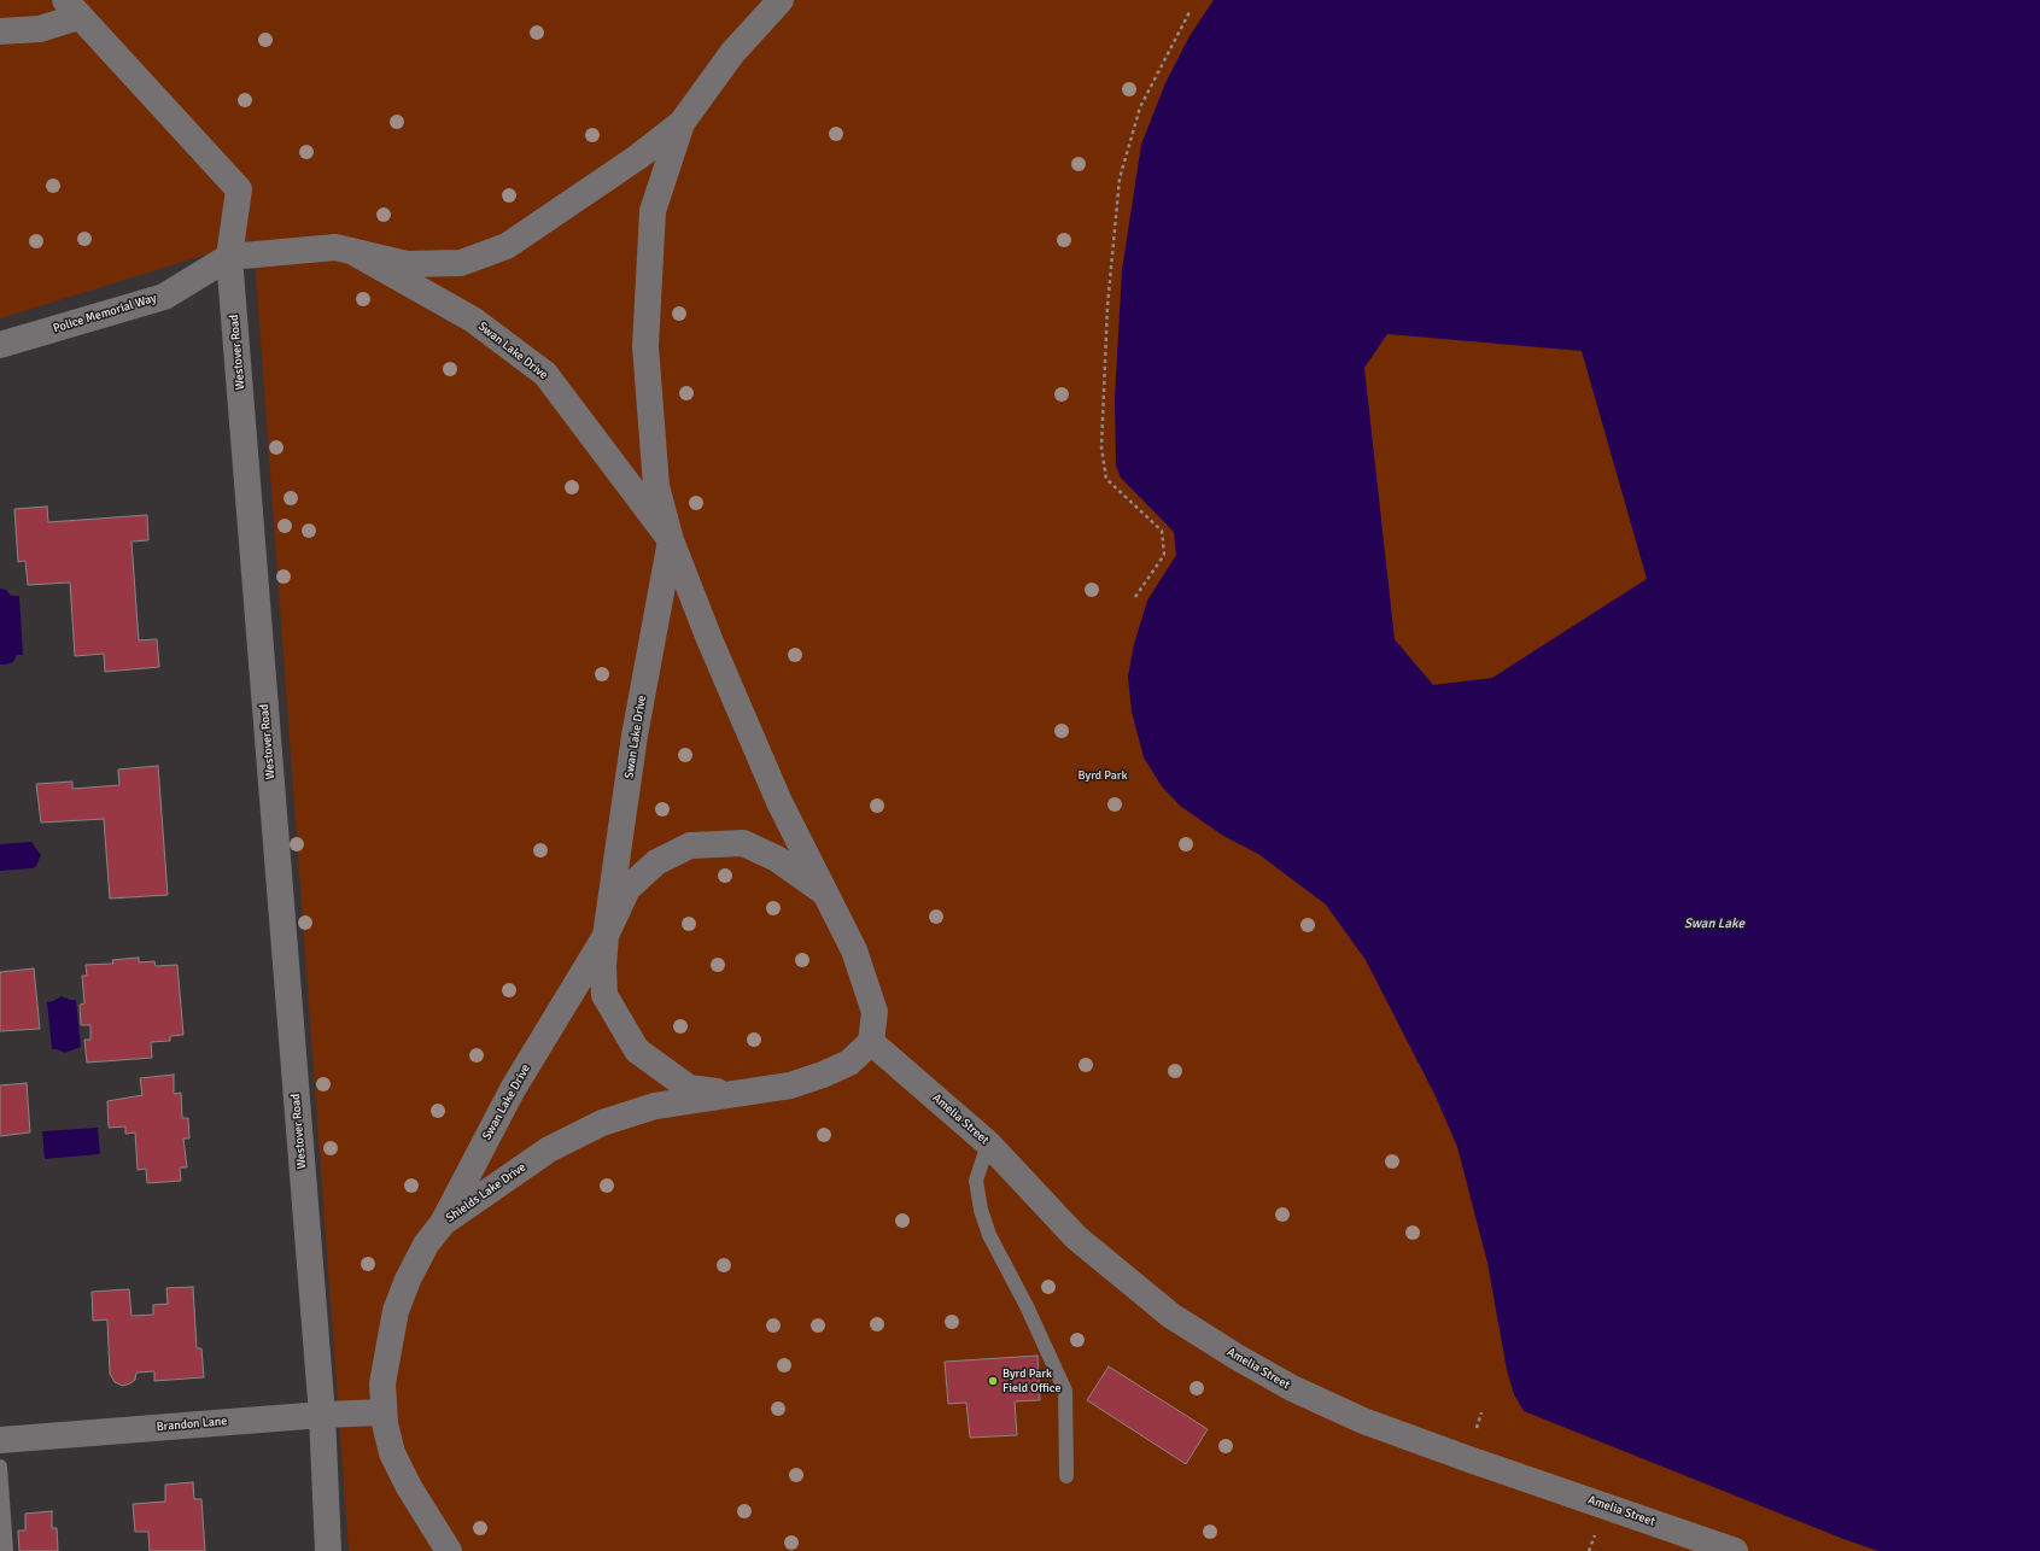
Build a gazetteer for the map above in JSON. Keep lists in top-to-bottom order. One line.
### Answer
{"streets":{"street":["Police Memorial Way","Swan Lake Drive","Westover Road","Amelia Street","Shields Lake Drive","Brandon Lane"]},"crossings":[["Police Memorial Way","Swan Lake Drive"],["Police Memorial Way","Westover Road"],["Swan Lake Drive","Westover Road"],["Swan Lake Drive","Amelia Street"],["Swan Lake Drive","Shields Lake Drive"],["Westover Road","Brandon Lane"],["Amelia Street","Shields Lake Drive"],["Shields Lake Drive","Brandon Lane"]],"water":["Swan Lake"],"parks":["Byrd Park"],"places":["Byrd Park Field Office"]}
